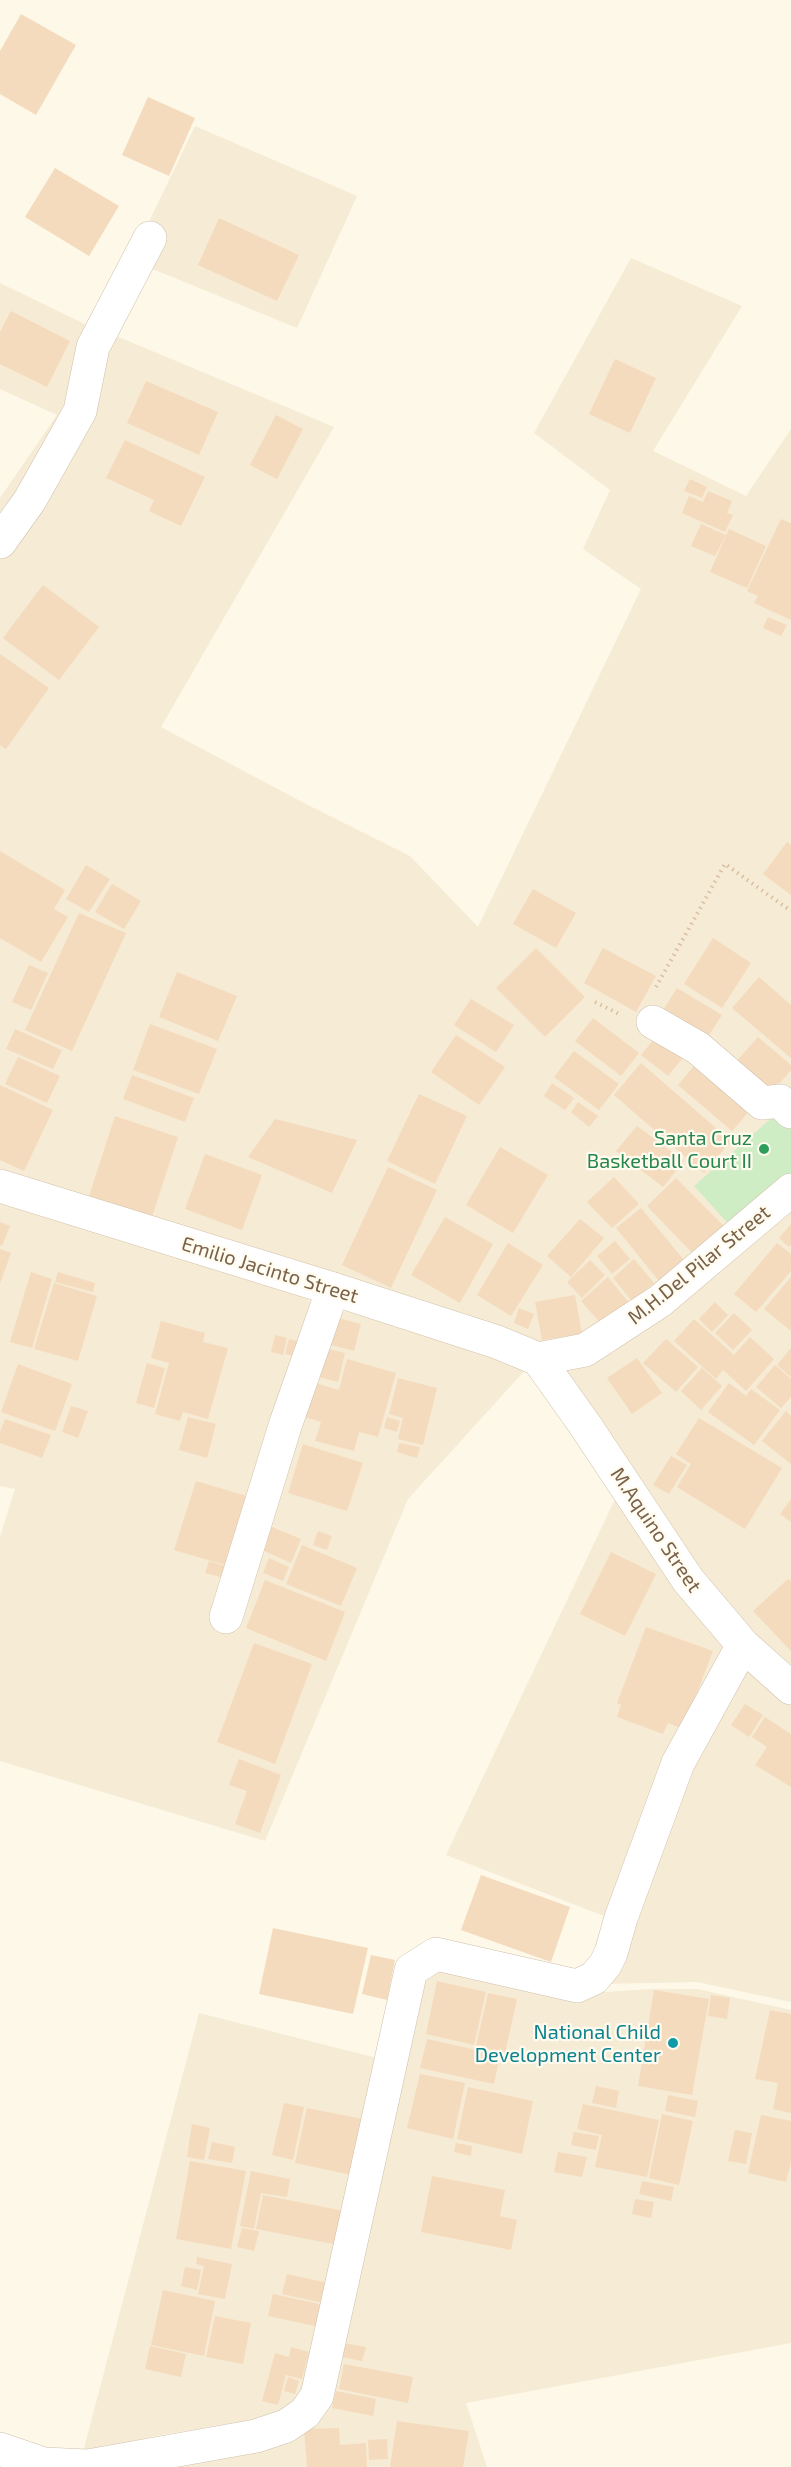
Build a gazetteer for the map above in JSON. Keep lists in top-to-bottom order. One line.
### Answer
{"streets":{"street":["M.H.Del Pilar Street","Emilio Jacinto Street","M.Aquino Street"]},"crossings":[["M.H.Del Pilar Street","Emilio Jacinto Street"],["M.H.Del Pilar Street","M.Aquino Street"],["Emilio Jacinto Street","M.Aquino Street"]],"places":["Santa Cruz Basketball Court II","National Child Development Center"]}
